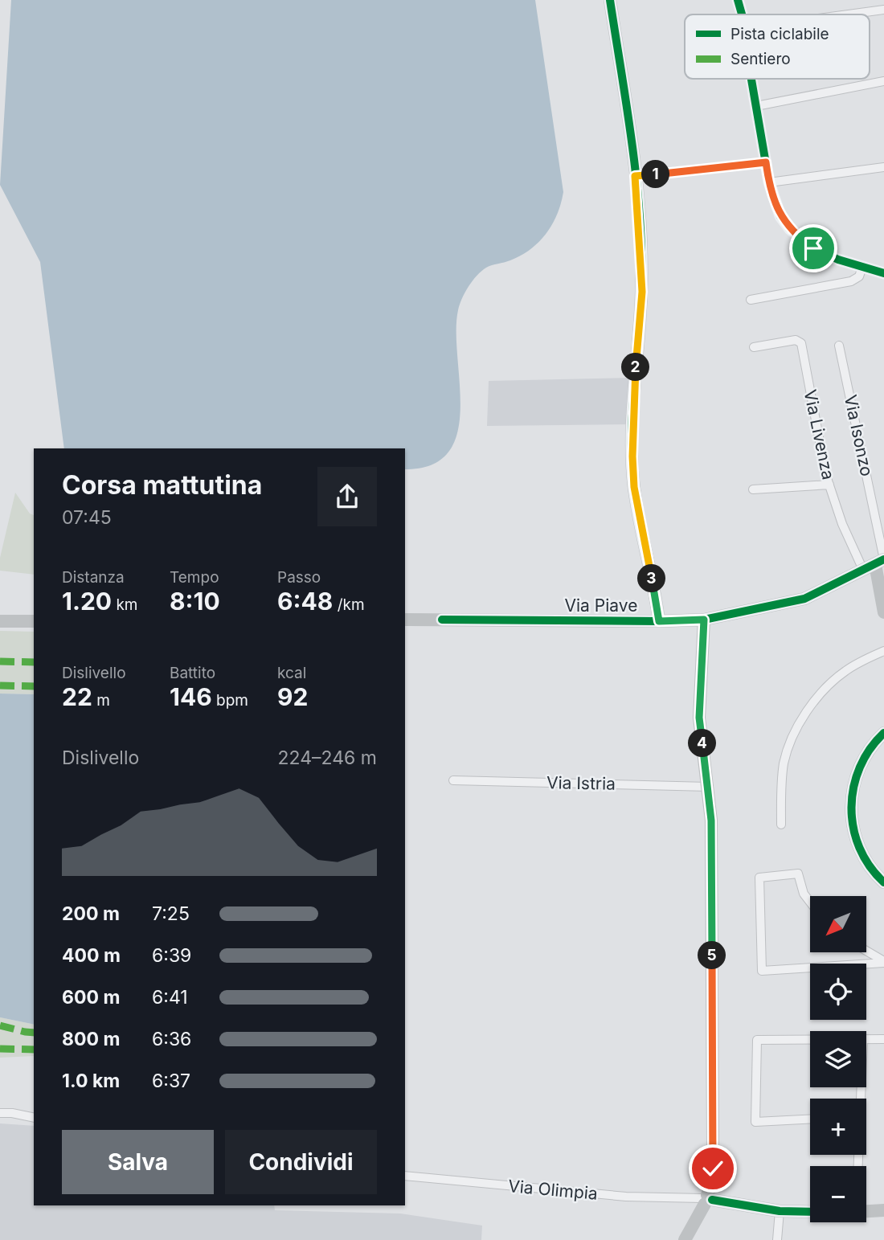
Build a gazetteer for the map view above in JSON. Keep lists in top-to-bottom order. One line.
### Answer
{"streets":{"main road":["Via Piave","Via Olimpia"],"street":["Via Livenza","Via Isonzo","Via Istria"]},"crossings":[["Via Livenza","Via Isonzo"],["Via Livenza","Via Piave"],["Via Isonzo","Via Piave"]],"legend":["Pista ciclabile","Sentiero"],"north":"bottom left","page":{"pins":["1","2","3","4","5"],"heading":["Corsa mattutina","07:45"],"stats":[["Distanza","1.20 km"],["Tempo","8:10"],["Passo","6:48 /km"],["Dislivello","22 m"],["Battito","146 bpm"],["kcal","92"]],"chart":["Dislivello","224–246 m"],"list":[{"name":"200 m","note":"7:25"},{"name":"400 m","note":"6:39"},{"name":"600 m","note":"6:41"},{"name":"800 m","note":"6:36"},{"name":"1.0 km","note":"6:37"}],"map_buttons":["+","−"],"buttons":["Salva","Condividi"]}}
